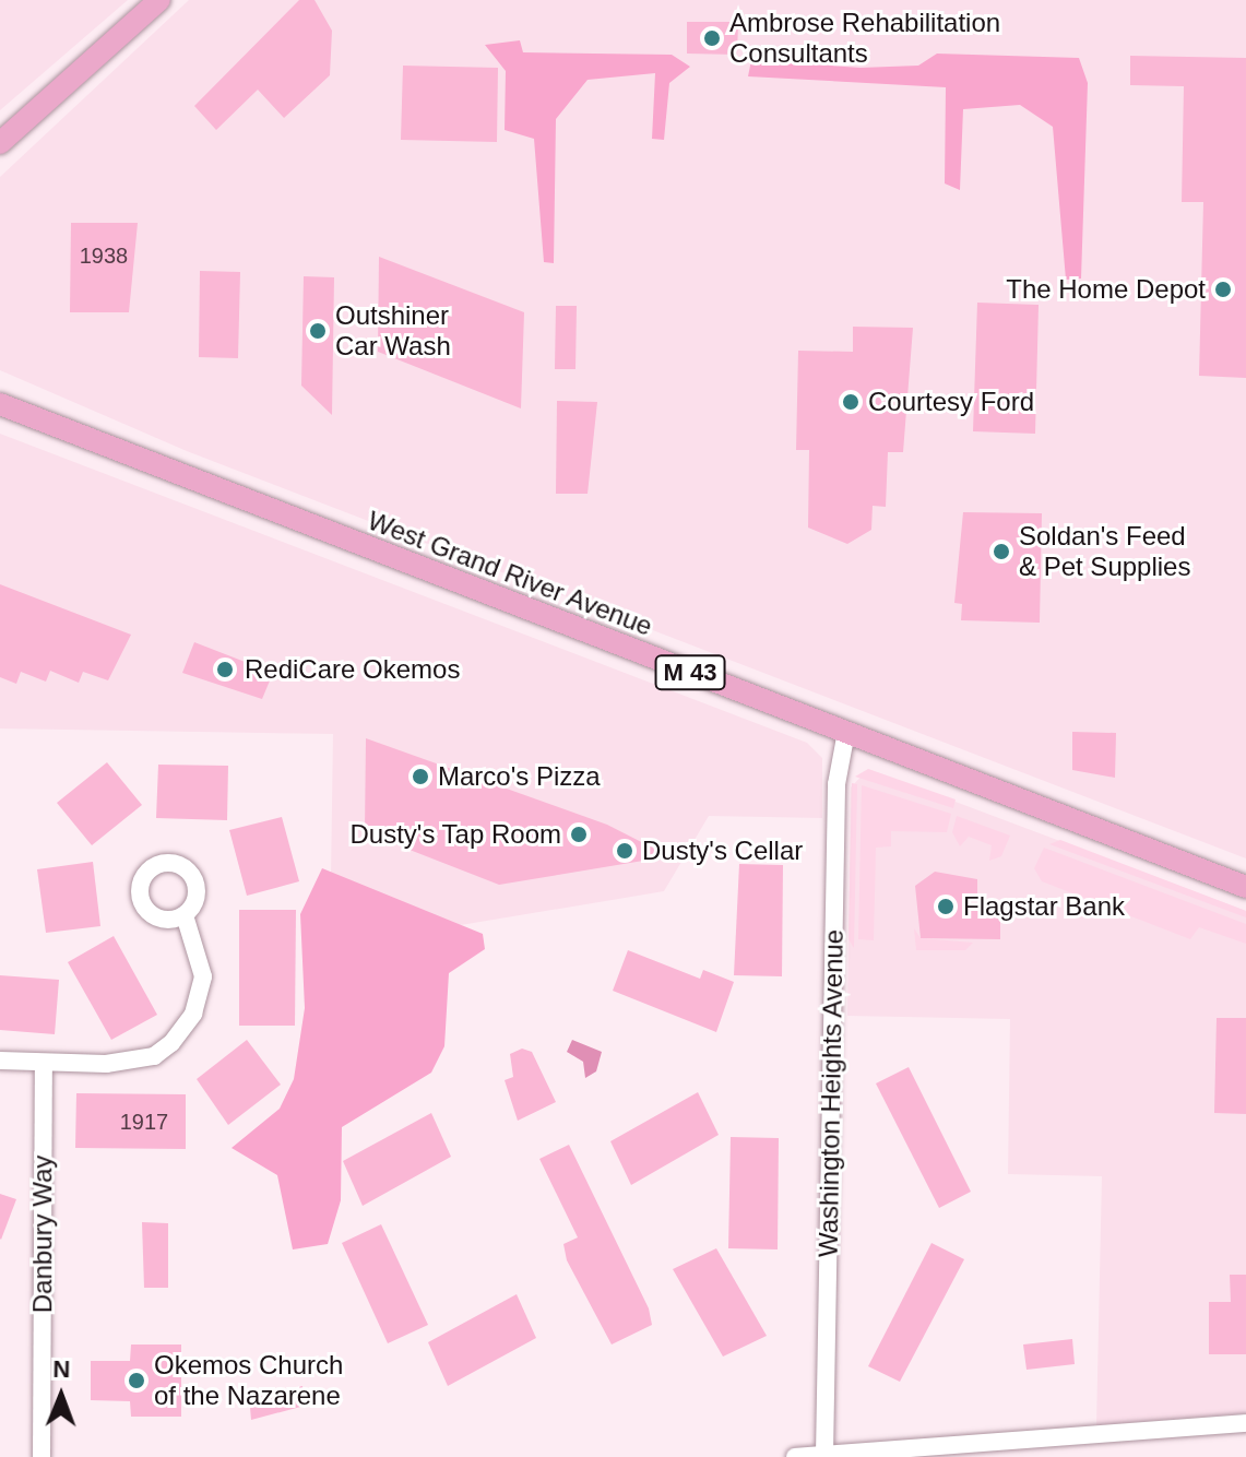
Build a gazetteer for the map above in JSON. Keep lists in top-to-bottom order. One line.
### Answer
{"streets":{"main road":["West Grand River Avenue","M 43"],"street":["Washington Heights Avenue","Danbury Way"]},"crossings":[["West Grand River Avenue","Washington Heights Avenue"]],"places":["Ambrose Rehabilitation Consultants","The Home Depot","Outshiner Car Wash","Courtesy Ford","Soldan's Feed & Pet Supplies","RediCare Okemos","Marco's Pizza","Dusty's Tap Room","Dusty's Cellar","Flagstar Bank","Okemos Church of the Nazarene"],"house_numbers":["1938","1917"],"north":"top"}
